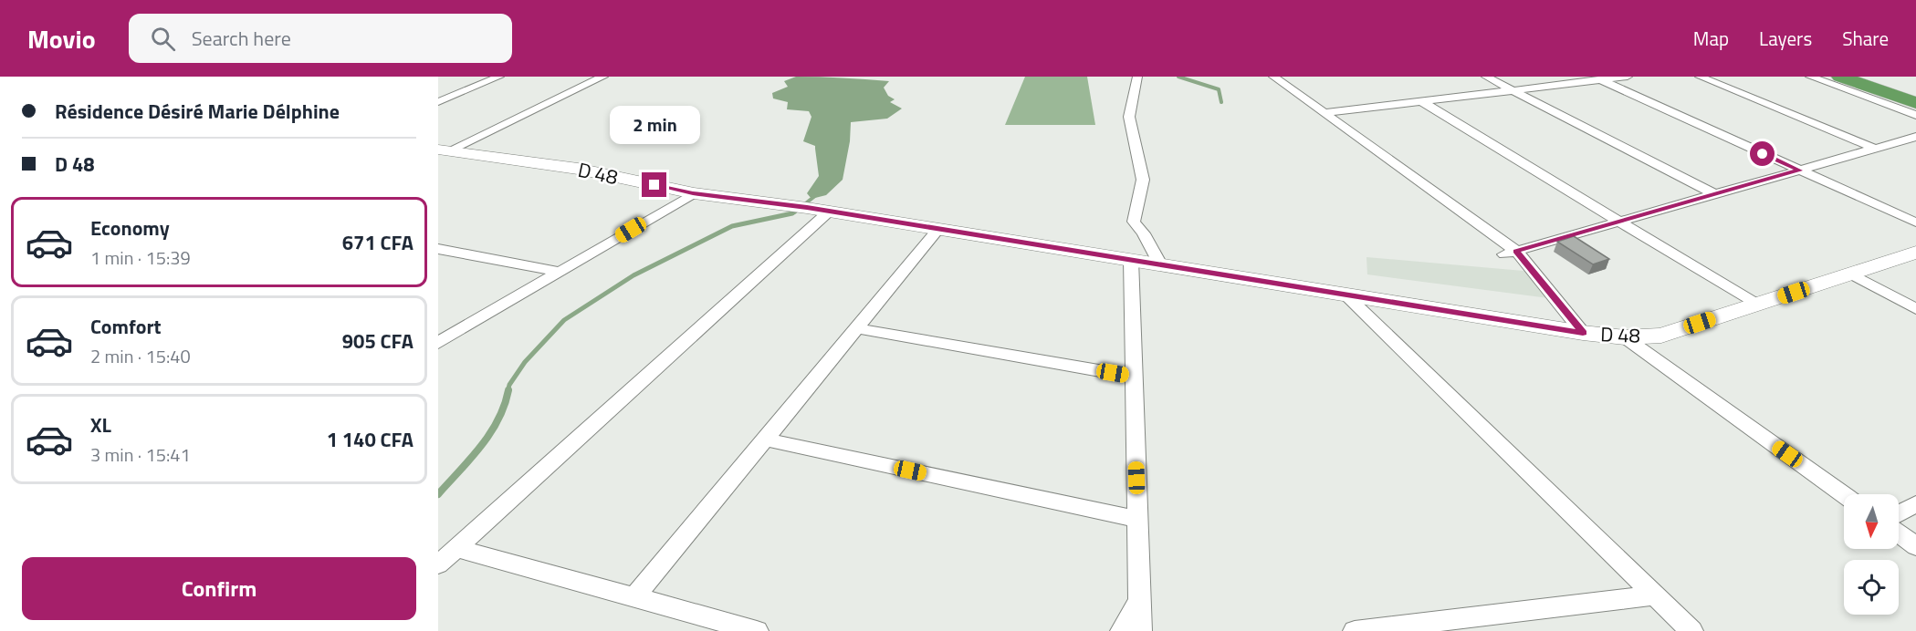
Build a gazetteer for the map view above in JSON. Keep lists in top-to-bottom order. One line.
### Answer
{"streets":{"street":["D 48"]},"north":"bottom","page":{"header":"Movio","search":"Search here","nav":["Map","Layers","Share"],"banner":["Résidence Désiré Marie Délphine","D 48"],"bubble":"2 min","list":[{"name":"Economy","note":"1 min · 15:39","value":"671 CFA"},{"name":"Comfort","note":"2 min · 15:40","value":"905 CFA"},{"name":"XL","note":"3 min · 15:41","value":"1 140 CFA"}],"buttons":"Confirm"}}
